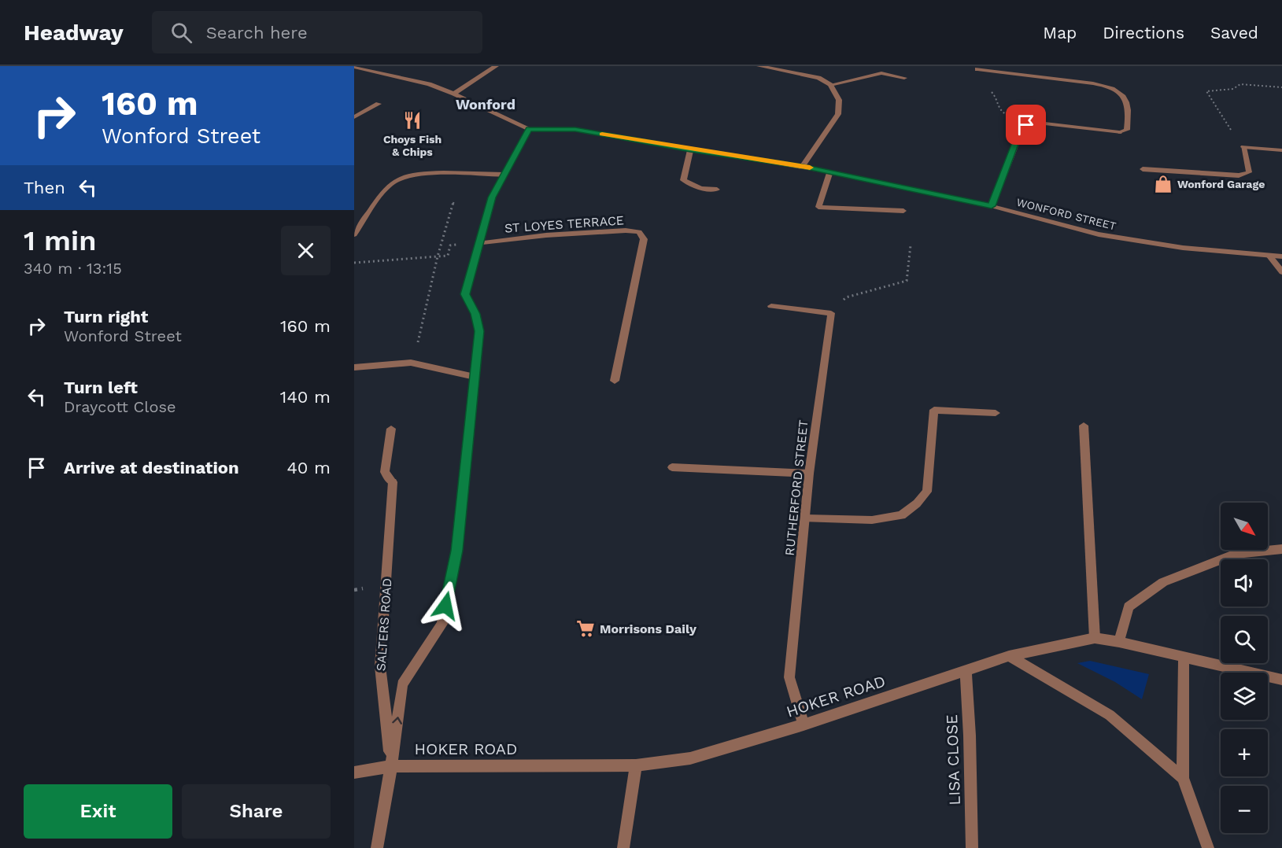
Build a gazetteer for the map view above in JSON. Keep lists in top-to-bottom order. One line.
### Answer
{"streets":{"street":["WONFORD STREET","ST LOYES TERRACE","RUTHERFORD STREET","SALTERS ROAD","HOKER ROAD","LISA CLOSE"]},"crossings":[["WONFORD STREET","SALTERS ROAD"],["ST LOYES TERRACE","SALTERS ROAD"],["RUTHERFORD STREET","HOKER ROAD"],["SALTERS ROAD","HOKER ROAD"],["HOKER ROAD","LISA CLOSE"]],"districts":["Wonford"],"places":{"restaurant":["Choys Fish & Chips"],"shop":["Wonford Garage"],"supermarket":["Morrisons Daily"]},"north":"bottom right","page":{"header":"Headway","search":"Search here","nav":["Map","Directions","Saved"],"turn":["160 m","Wonford Street"],"then":"Then","heading":["1 min","340 m · 13:15"],"list":[{"name":"Turn right","note":"Wonford Street","value":"160 m"},{"name":"Turn left","note":"Draycott Close","value":"140 m"},{"name":"Arrive at destination","value":"40 m"}],"map_buttons":["+","−"],"buttons":["Exit","Share"]}}
